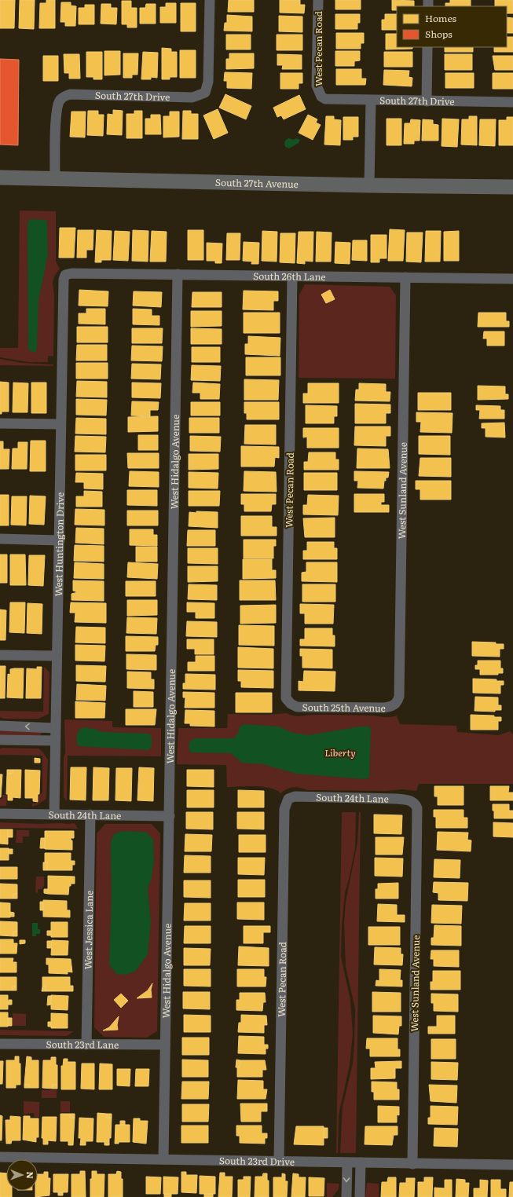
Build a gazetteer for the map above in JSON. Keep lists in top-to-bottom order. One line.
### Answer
{"streets":{"main road":["South 27th Avenue"],"street":["West Pecan Road","South 27th Drive","South 26th Lane","West Hidalgo Avenue","West Sunland Avenue","West Huntington Drive","South 25th Avenue","South 24th Lane","West Jessica Lane","South 23rd Lane","South 23rd Drive"]},"crossings":[["West Pecan Road","South 27th Drive"],["West Pecan Road","South 26th Lane"],["West Pecan Road","South 25th Avenue"],["West Pecan Road","South 24th Lane"],["West Pecan Road","South 23rd Drive"],["South 27th Drive","South 27th Avenue"],["South 26th Lane","West Hidalgo Avenue"],["South 26th Lane","West Sunland Avenue"],["South 26th Lane","West Huntington Drive"],["West Hidalgo Avenue","South 24th Lane"],["West Hidalgo Avenue","South 23rd Lane"],["West Hidalgo Avenue","South 23rd Drive"],["West Sunland Avenue","South 25th Avenue"],["West Sunland Avenue","South 24th Lane"],["West Sunland Avenue","South 23rd Drive"],["West Huntington Drive","South 24th Lane"],["South 24th Lane","West Jessica Lane"],["West Jessica Lane","South 23rd Lane"]],"parks":["Liberty"],"legend":["Homes","Shops"],"north":"right"}
